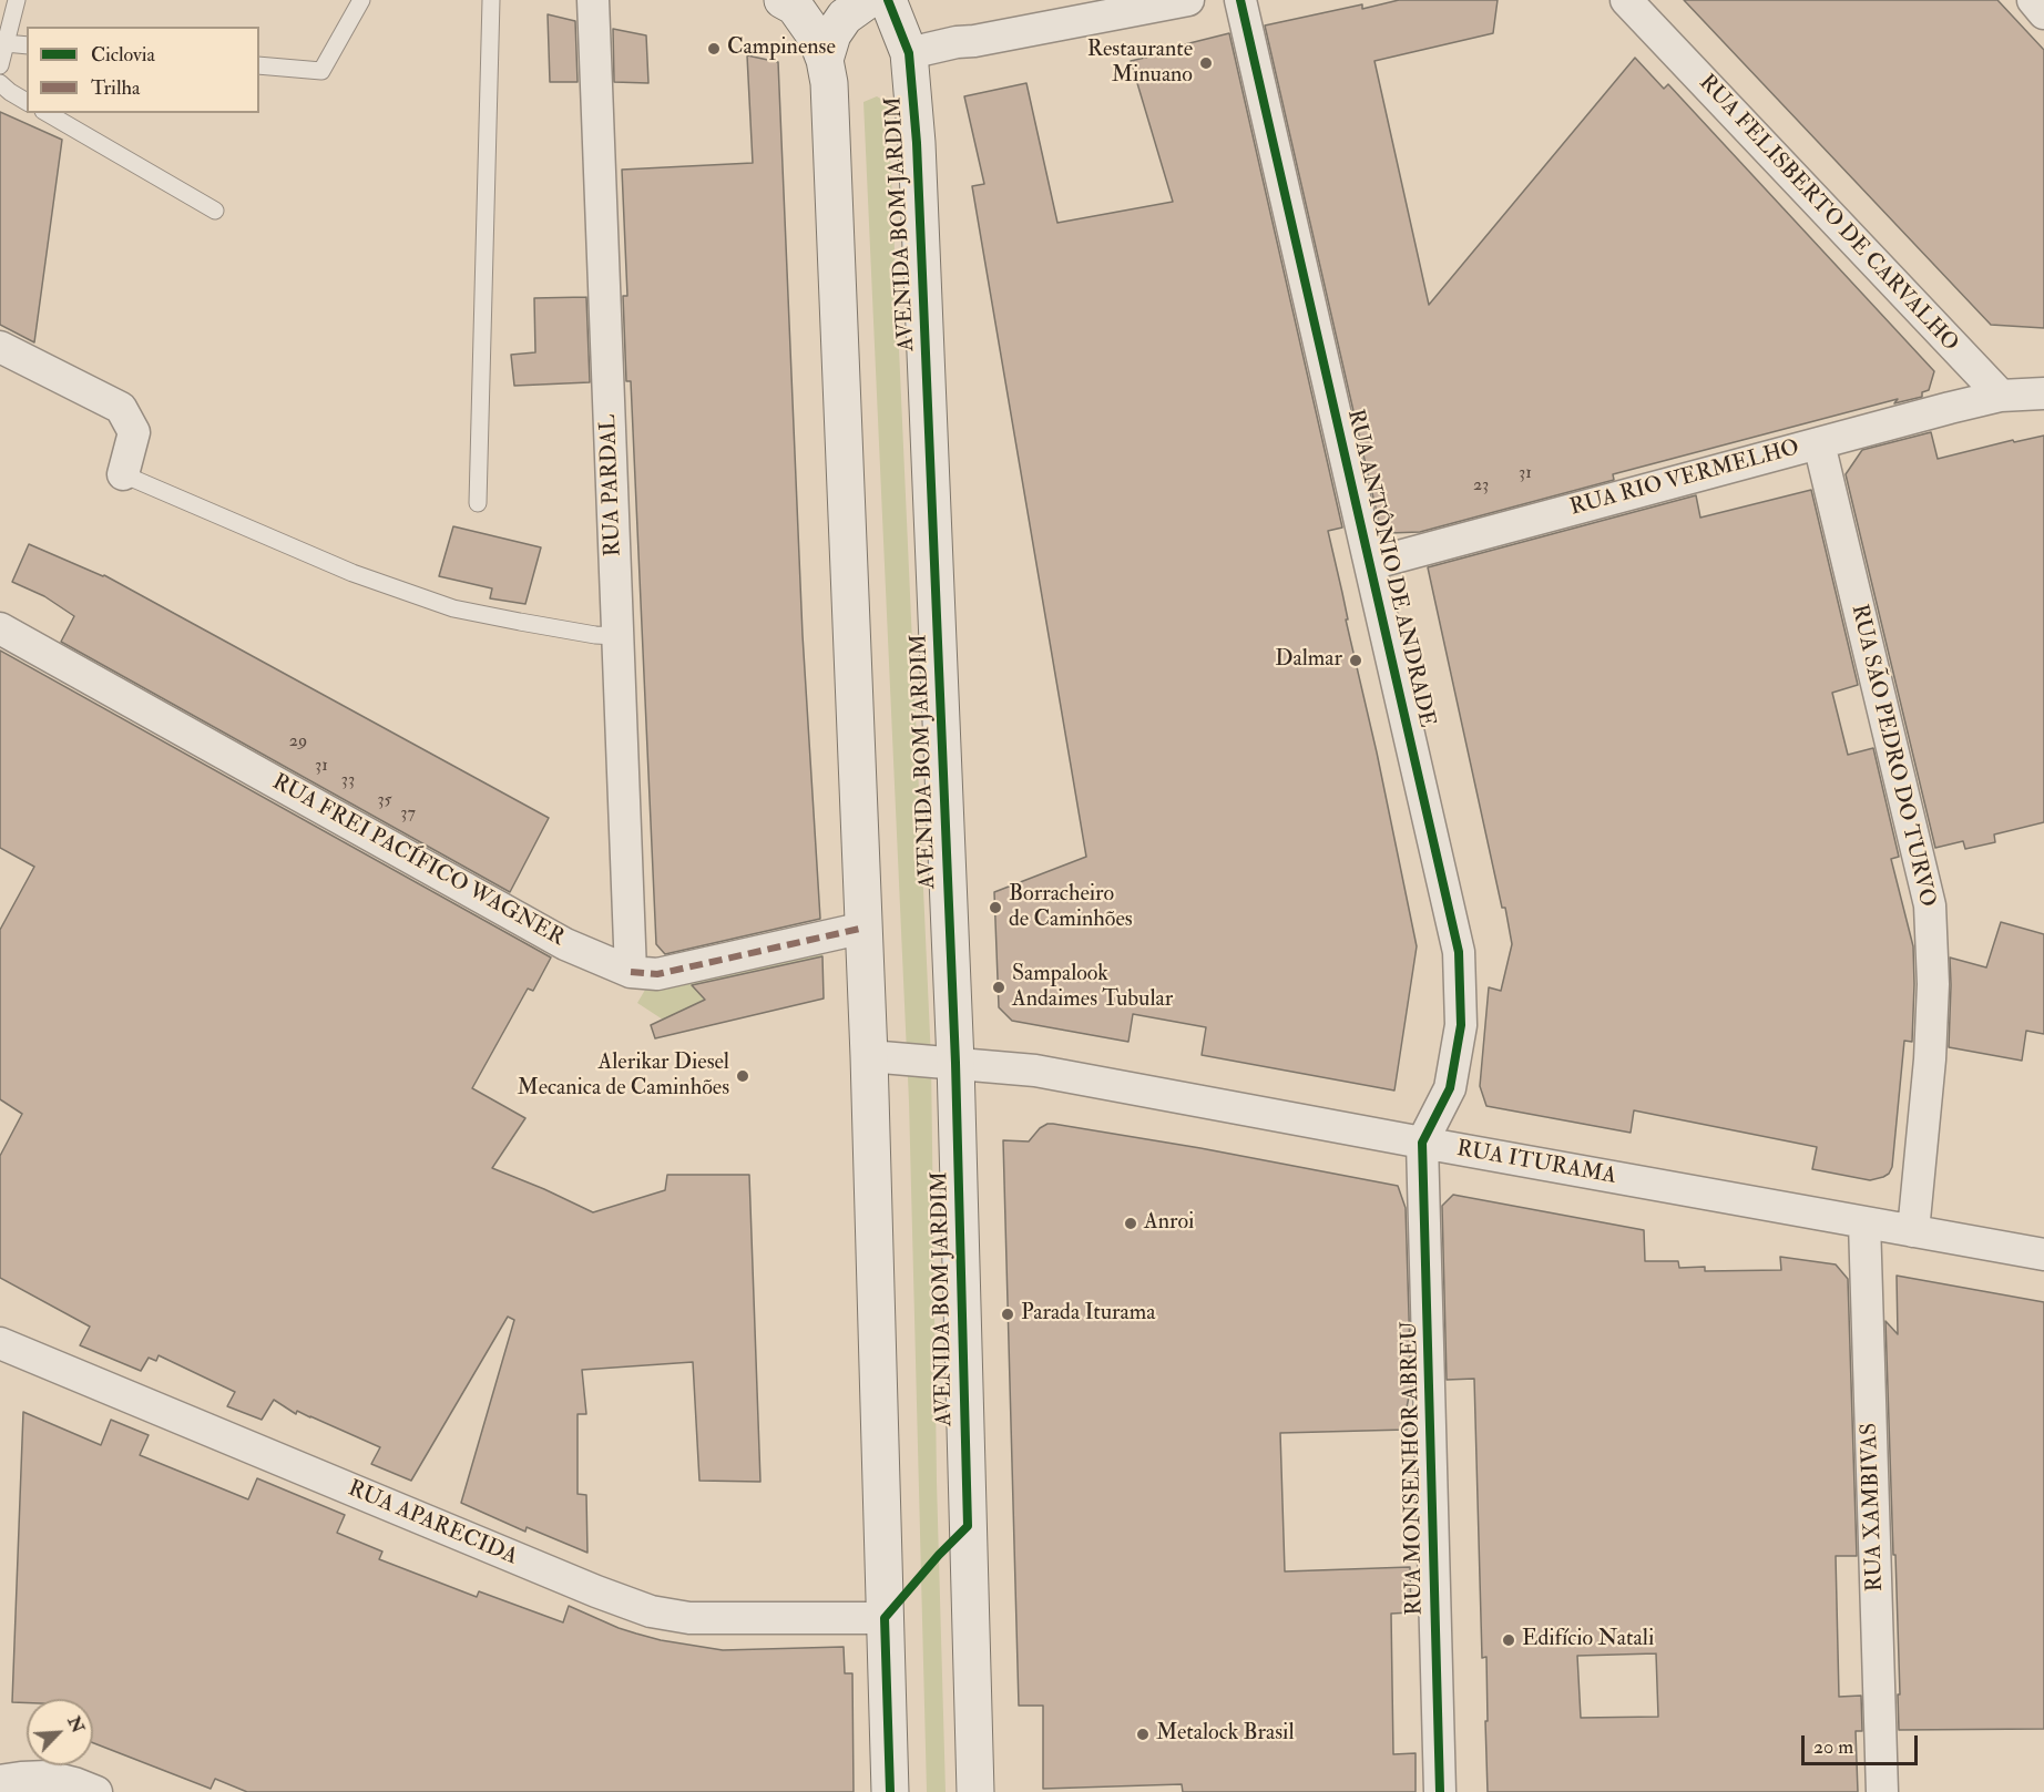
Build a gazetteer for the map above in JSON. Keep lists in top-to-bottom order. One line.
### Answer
{"streets":{"main road":["AVENIDA BOM JARDIM"],"street":["RUA FELISBERTO DE CARVALHO","RUA RIO VERMELHO","RUA PARDAL","RUA ANTÔNIO DE ANDRADE","RUA SÃO PEDRO DO TURVO","RUA FREI PACÍFICO WAGNER","RUA ITURAMA","RUA MONSENHOR ABREU","RUA XAMBIVAS","RUA APARECIDA"]},"crossings":[["RUA FELISBERTO DE CARVALHO","RUA RIO VERMELHO"],["AVENIDA BOM JARDIM","RUA ITURAMA"],["RUA RIO VERMELHO","RUA ANTÔNIO DE ANDRADE"],["RUA RIO VERMELHO","RUA SÃO PEDRO DO TURVO"],["RUA PARDAL","RUA FREI PACÍFICO WAGNER"],["RUA ANTÔNIO DE ANDRADE","RUA ITURAMA"],["RUA ANTÔNIO DE ANDRADE","RUA MONSENHOR ABREU"],["RUA SÃO PEDRO DO TURVO","RUA ITURAMA"],["RUA ITURAMA","RUA MONSENHOR ABREU"],["RUA ITURAMA","RUA XAMBIVAS"]],"places":["Campinense","Restaurante Minuano","Dalmar","Borracheiro de Caminhões","Sampalook Andaimes Tubular","Alerikar Diesel Mecanica de Caminhões","Anroi","Parada Iturama","Edifício Natali","Metalock Brasil"],"house_numbers":["31","23","29","31","33","35","37"],"legend":["Ciclovia","Trilha"],"scale_bar":"20 m","north":"top right"}
